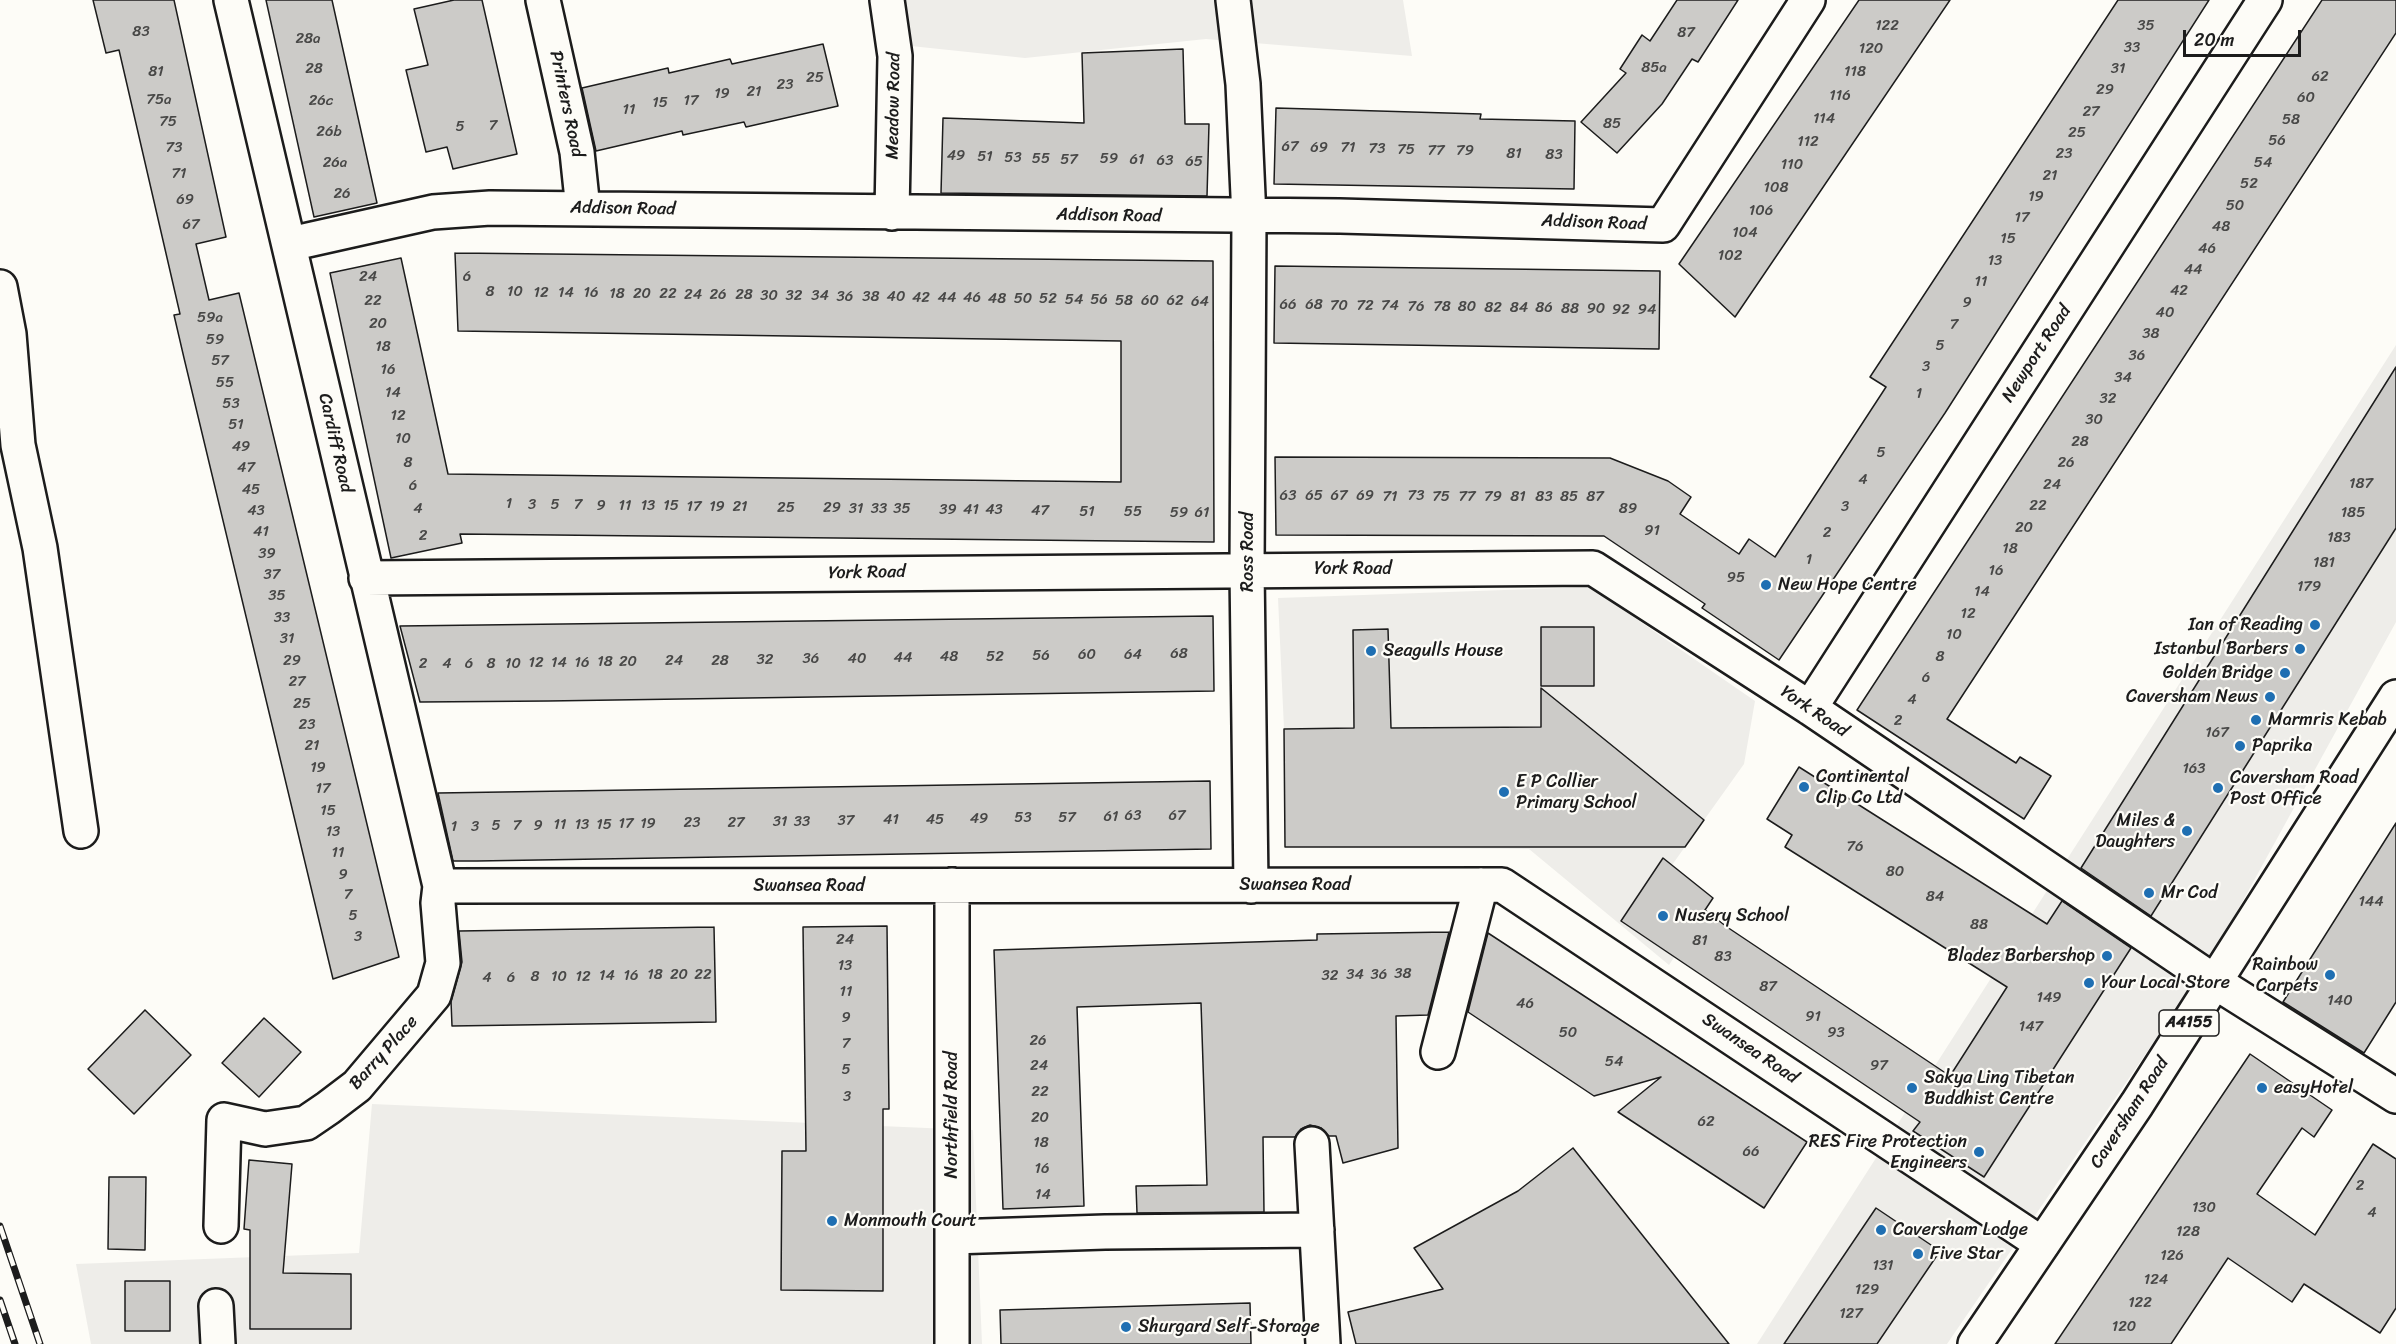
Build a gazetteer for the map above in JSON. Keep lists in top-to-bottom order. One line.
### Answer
{"streets":{"street":["Printers Road","Meadow Road","Addison Road","Newport Road","Cardiff Road","Ross Road","York Road","Swansea Road","A4155","Barry Place","Caversham Road","Northfield Road"]},"crossings":[["Printers Road","Addison Road"],["Meadow Road","Addison Road"],["Addison Road","Cardiff Road"],["Addison Road","Ross Road"],["Newport Road","York Road"],["Cardiff Road","York Road"],["Cardiff Road","Swansea Road"],["Cardiff Road","Barry Place"],["Ross Road","York Road"],["Ross Road","Swansea Road"],["York Road","Caversham Road"],["Swansea Road","Barry Place"],["Swansea Road","Caversham Road"],["Swansea Road","Northfield Road"]],"places":["New Hope Centre","Ian of Reading","Istanbul Barbers","Seagulls House","Golden Bridge","Caversham News","Marmris Kebab","Paprika","Continental Clip Co Ltd","Caversham Road Post Office","E P Collier Primary School","Miles & Daughters","Mr Cod","Nusery School","Bladez Barbershop","Rainbow Carpets","Your Local Store","Sakya Ling Tibetan Buddhist Centre","easyHotel","RES Fire Protection Engineers","Monmouth Court","Caversham Lodge","Five Star","Shurgard Self-Storage"],"house_numbers":["122","35","83","87","28a","33","120","85a","28","31","81","118","62","25","23","29","21","19","116","60","75a","26c","17","15","11","27","114","58","75","85","7","5","26b","25","56","112","67","73","69","71","73","75","77","79","81","23","83","49","51","53","55","59","57","61","63","65","26a","54","110","71","21","52","108","26","19","69","50","106","17","67","48","104","15","46","102","13","44","24","6","11","42","8","10","12","14","16","18","20","22","24","26","28","30","32","34","36","38","40","42","44","46","48","50","52","54","56","22","58","60","62","64","9","66","68","70","72","74","76","78","80","82","84","86","88","90","92","94","40","59a","20","7","38","59","5","18","36","57","3","16","34","55","14","1","32","53","12","30","51","10","28","49","5","8","26","47","4","187","24","6","45","63","65","67","69","73","71","75","77","79","81","83","85","87","1","3","5","7","9","11","13","15","22","17","19","21","3","25","29","4","31","33","35","89","39","41","43","43","47","51","55","59","61","185","20","91","41","2","2","183","18","39","1","181","16","37","95","179","14","35","12","33","10","31","68","60","64","56","48","52","8","44","36","40","32","29","24","28","18","20","12","14","16","2","4","6","8","10","6","27","4","25","2","23","167","21","19","163","17","15","63","67","61","53","57","49","41","45","37","31","33","23","27","17","19","11","13","15","5","7","9","1","3","13","76","11","80","9","7","84","144","5","88","3","24","81","83","13","38","18","20","22","34","36","14","16","32","8","10","12","4","6","87","11","149","140","46","91","9","147","50","93","26","7","54","24","97","5","22","3","20","62","18","66","16","2","14","130","4","128","126","131","124","129","122","127","120"],"scale_bar":"20 m"}
